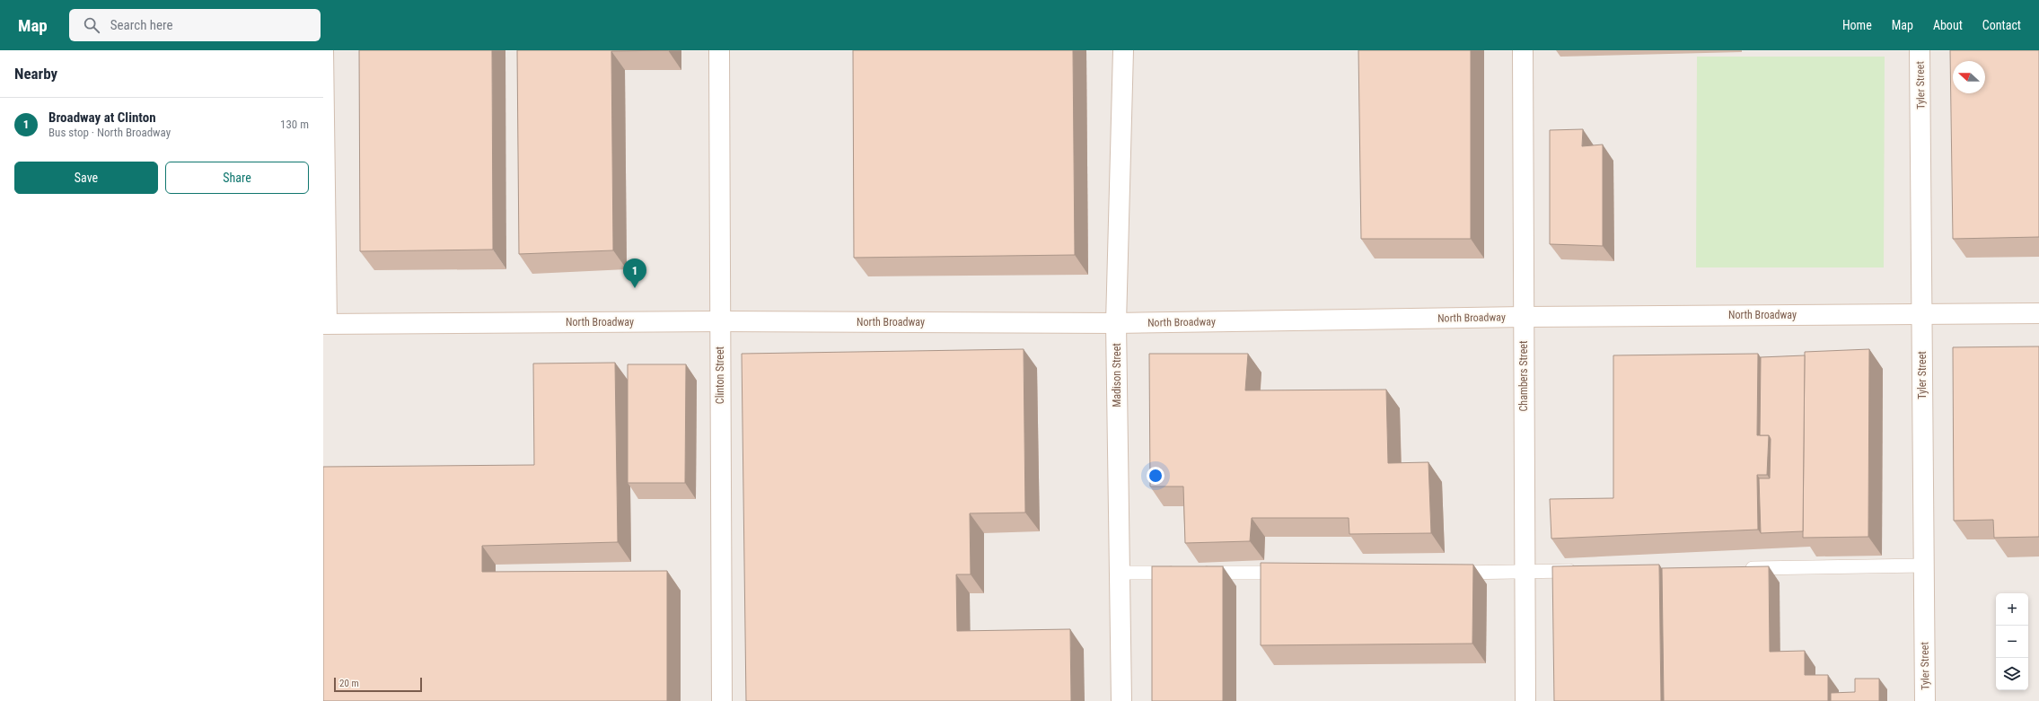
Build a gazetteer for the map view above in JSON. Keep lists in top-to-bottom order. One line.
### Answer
{"streets":{"street":["Tyler Street","North Broadway","Clinton Street","Madison Street","Chambers Street"]},"crossings":[["Tyler Street","North Broadway"],["North Broadway","Clinton Street"],["North Broadway","Madison Street"],["North Broadway","Chambers Street"]],"scale_bar":"20 m","north":"left","page":{"header":"Map","search":"Search here","nav":["Home","Map","About","Contact"],"heading":"Nearby","list":[{"mark":"1","name":"Broadway at Clinton","note":"Bus stop · North Broadway","value":"130 m"}],"buttons":["Save","Share"],"pins":"1","map_buttons":["+","−"],"scale":"20 m"}}
